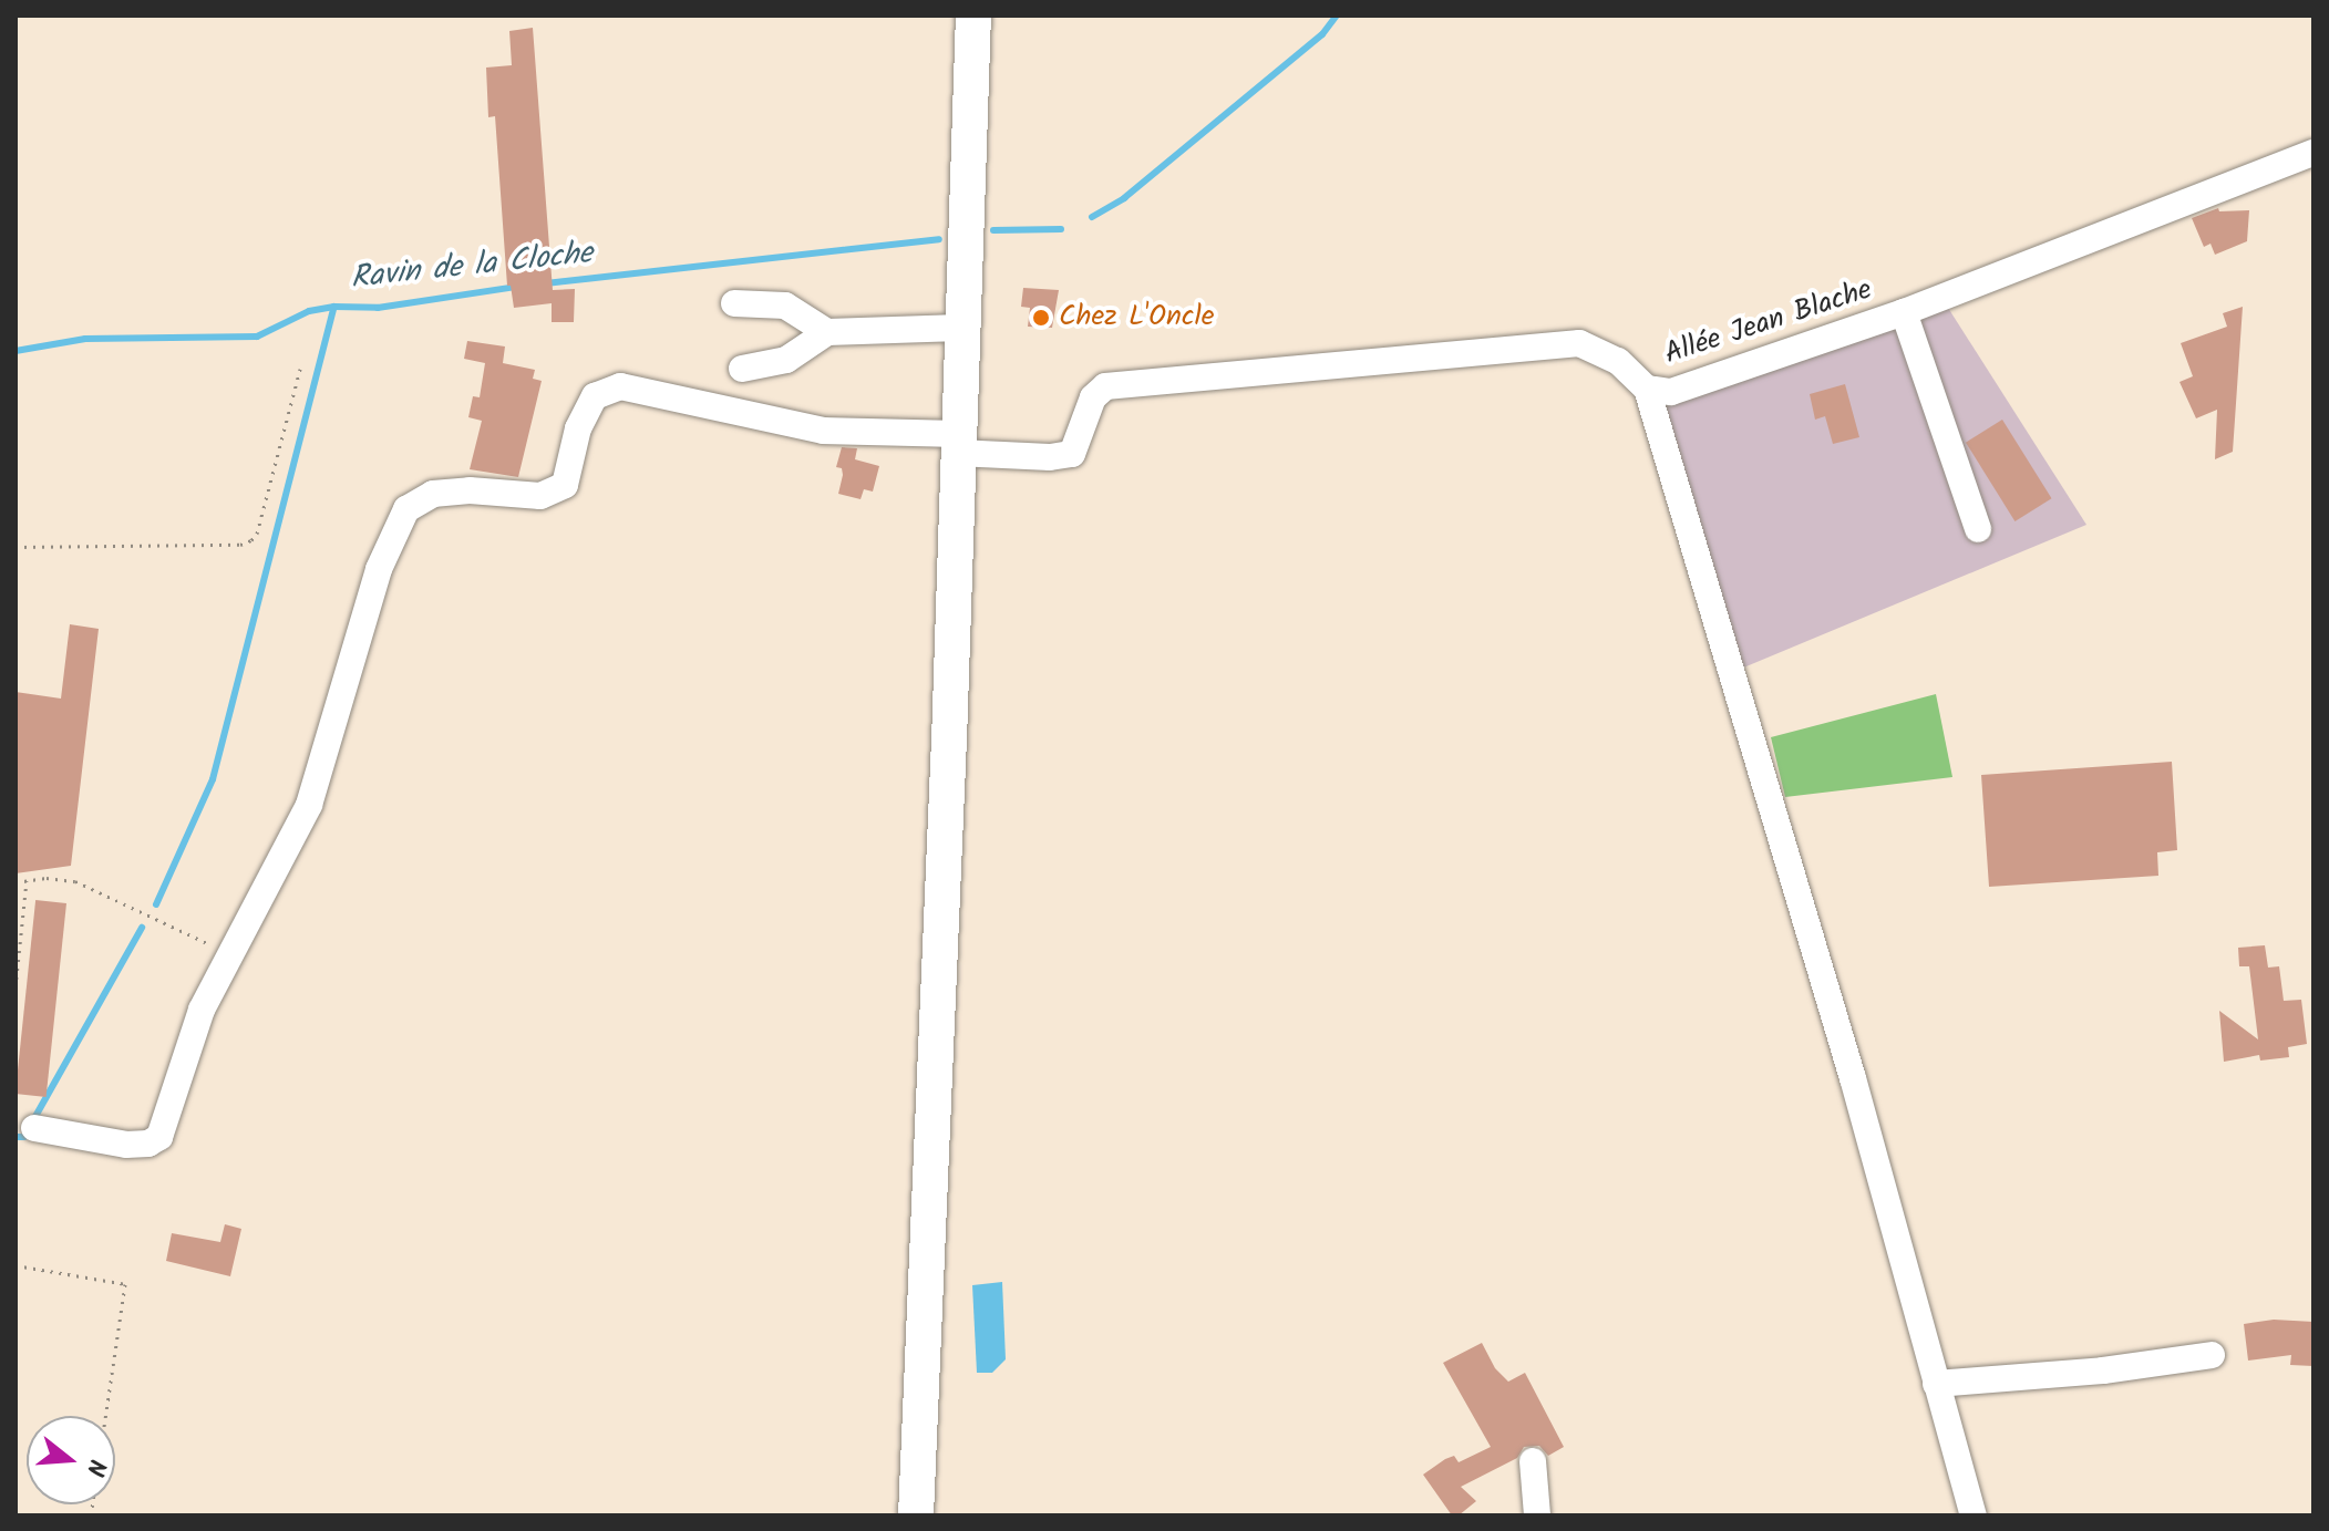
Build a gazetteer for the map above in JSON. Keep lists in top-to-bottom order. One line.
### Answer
{"streets":{"street":["Allée Jean Blache"]},"water":["Ravin de la Cloche"],"places":["Chez L'Oncle"],"north":"right"}
